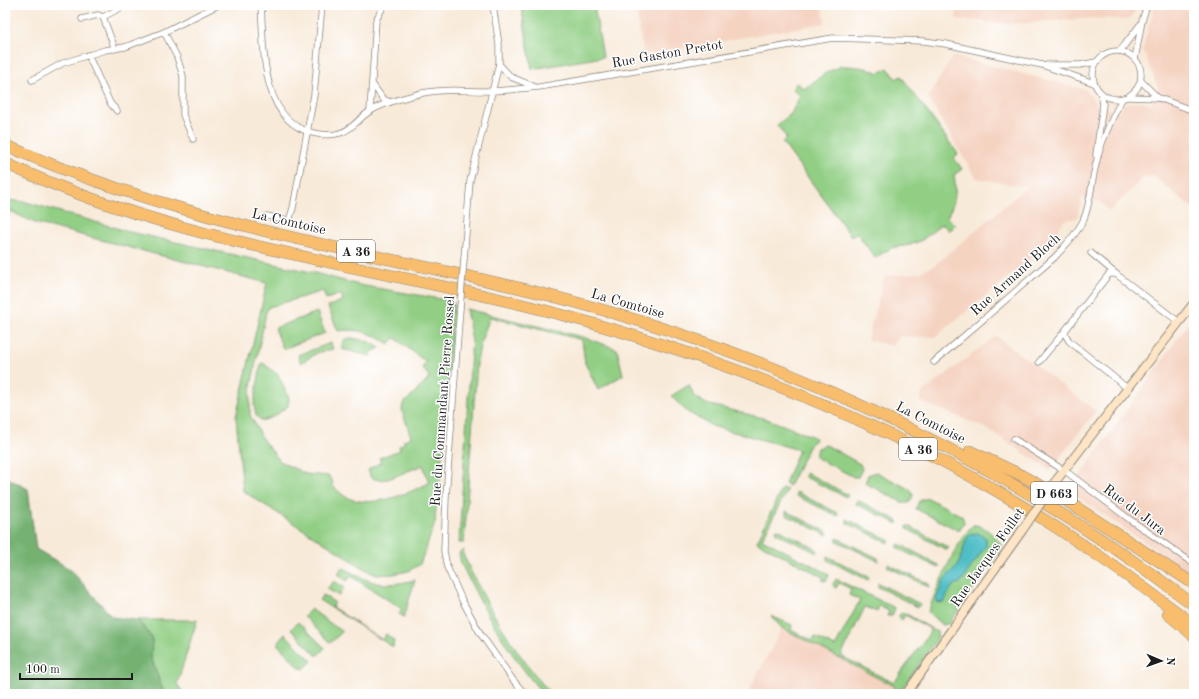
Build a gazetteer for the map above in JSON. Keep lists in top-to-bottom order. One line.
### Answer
{"streets":{"highway":["La Comtoise","A 36","D 663"],"main road":["Rue Jacques Foillet"],"street":["Rue Gaston Pretot","Rue Armand Bloch","Rue du Commandant Pierre Rossel","Rue du Jura"]},"crossings":[["Rue Gaston Pretot","Rue Armand Bloch"],["Rue Gaston Pretot","Rue du Commandant Pierre Rossel"],["La Comtoise","D 663"],["Rue du Jura","Rue Jacques Foillet"]],"scale_bar":"100 m","north":"right"}
